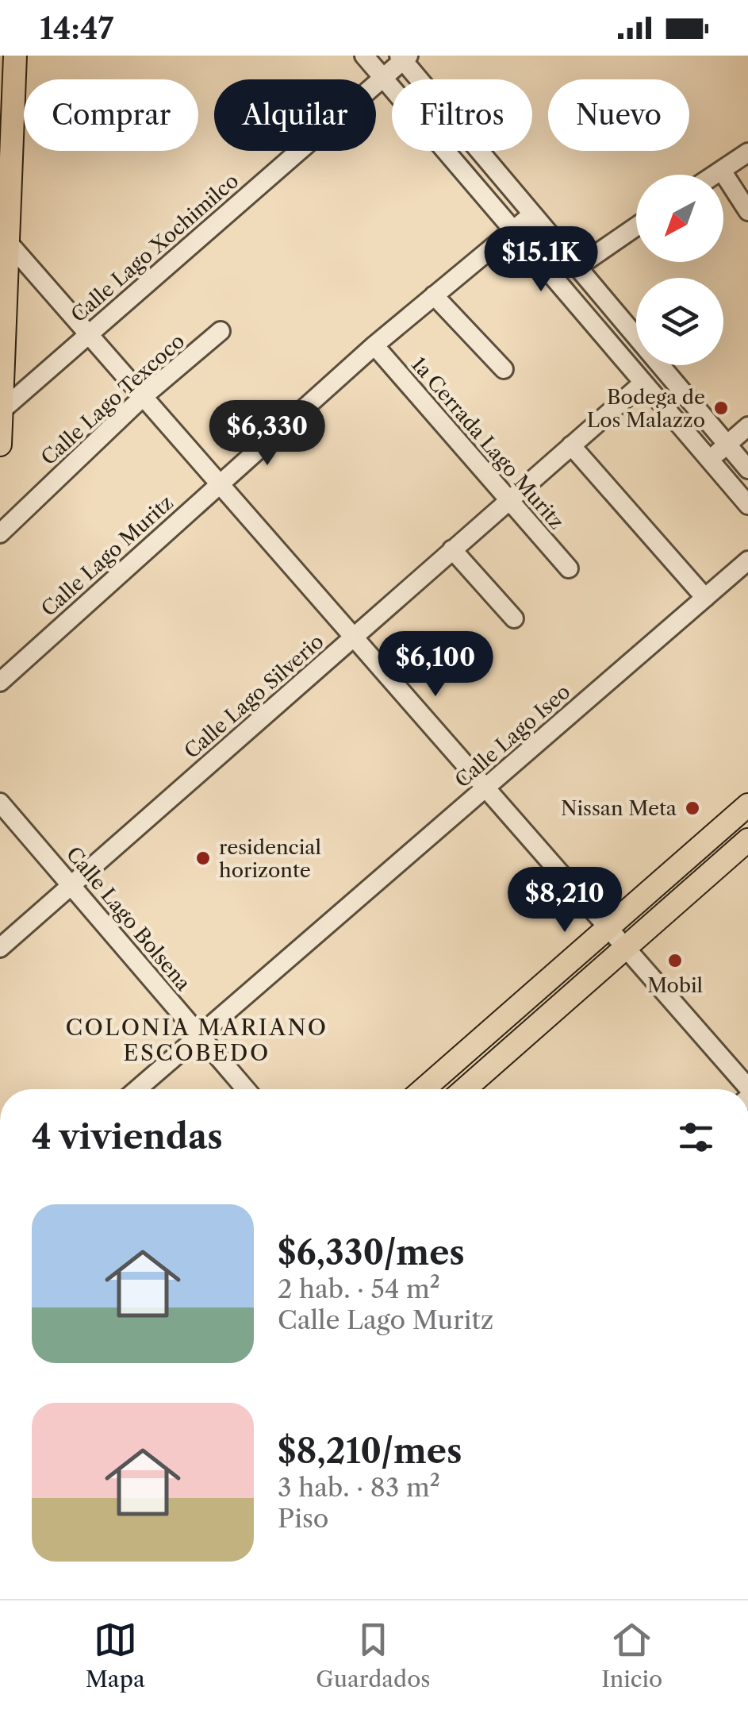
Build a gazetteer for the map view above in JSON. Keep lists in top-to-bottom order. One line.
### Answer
{"streets":{"street":["Calle Lago Xochimilco","Calle Lago Texcoco","1a Cerrada Lago Muritz","Calle Lago Muritz","Calle Lago Silverio","Calle Lago Iseo","Calle Lago Bolsena"]},"crossings":[["1a Cerrada Lago Muritz","Calle Lago Muritz"],["1a Cerrada Lago Muritz","Calle Lago Silverio"],["Calle Lago Silverio","Calle Lago Bolsena"],["Calle Lago Iseo","Calle Lago Bolsena"]],"districts":["COLONIA MARIANO ESCOBEDO"],"places":["Bodega de Los Malazzo","Nissan Meta","residencial horizonte","Mobil"],"north":"bottom left","page":{"status":"14:47","chip":["Comprar","Alquilar","Filtros","Nuevo"],"price":["$15.1K","$6,330","$6,100","$8,210"],"heading":"4 viviendas","list":[{"name":"$6,330/mes","note":"2 hab. · 54 m² · Calle Lago Muritz"},{"name":"$8,210/mes","note":"3 hab. · 83 m² · Piso"}],"tabs":["Mapa","Guardados","Inicio"]}}
